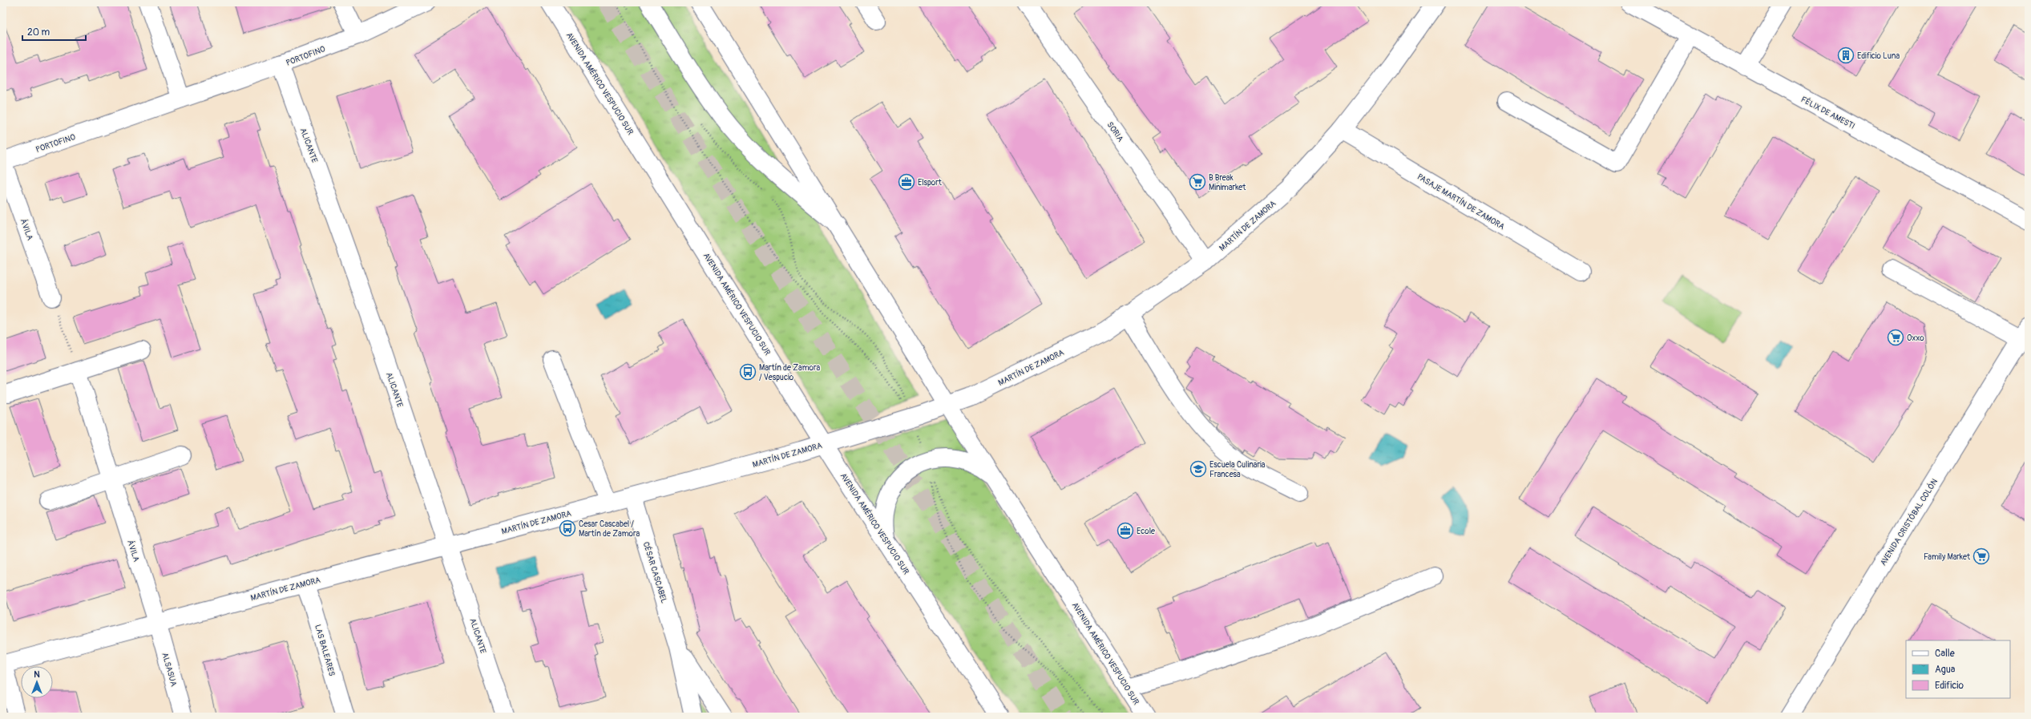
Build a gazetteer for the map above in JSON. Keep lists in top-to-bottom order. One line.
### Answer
{"streets":{"main road":["PORTOFINO","AVENIDA AMÉRICO VESPUCIO SUR","FÉLIX DE AMESTI","SORIA","ALICANTE","PASAJE MARTÍN DE ZAMORA","MARTÍN DE ZAMORA","ÁVILA","AVENIDA CRISTÓBAL COLÓN","CÉSAR CASCABEL","LAS BALEARES","ALSASUA"]},"crossings":[["PORTOFINO","ALICANTE"],["PORTOFINO","ÁVILA"],["AVENIDA AMÉRICO VESPUCIO SUR","MARTÍN DE ZAMORA"],["SORIA","MARTÍN DE ZAMORA"],["ALICANTE","MARTÍN DE ZAMORA"],["PASAJE MARTÍN DE ZAMORA","MARTÍN DE ZAMORA"],["MARTÍN DE ZAMORA","ÁVILA"],["MARTÍN DE ZAMORA","CÉSAR CASCABEL"],["MARTÍN DE ZAMORA","LAS BALEARES"],["MARTÍN DE ZAMORA","ALSASUA"],["ÁVILA","ALSASUA"]],"places":{"building":["Edificio Luna"],"office":["Elsport","Ecole"],"supermarket":["B Break Minimarket","Oxxo","Family Market"],"bus stop":["Martín de Zamora / Vespucio","Cesar Cascabel / Martín de Zamora"],"school or university":["Escuela Culinaria Francesa"]},"legend":["Calle","Agua","Edificio"],"scale_bar":"20 m","north":"top"}
